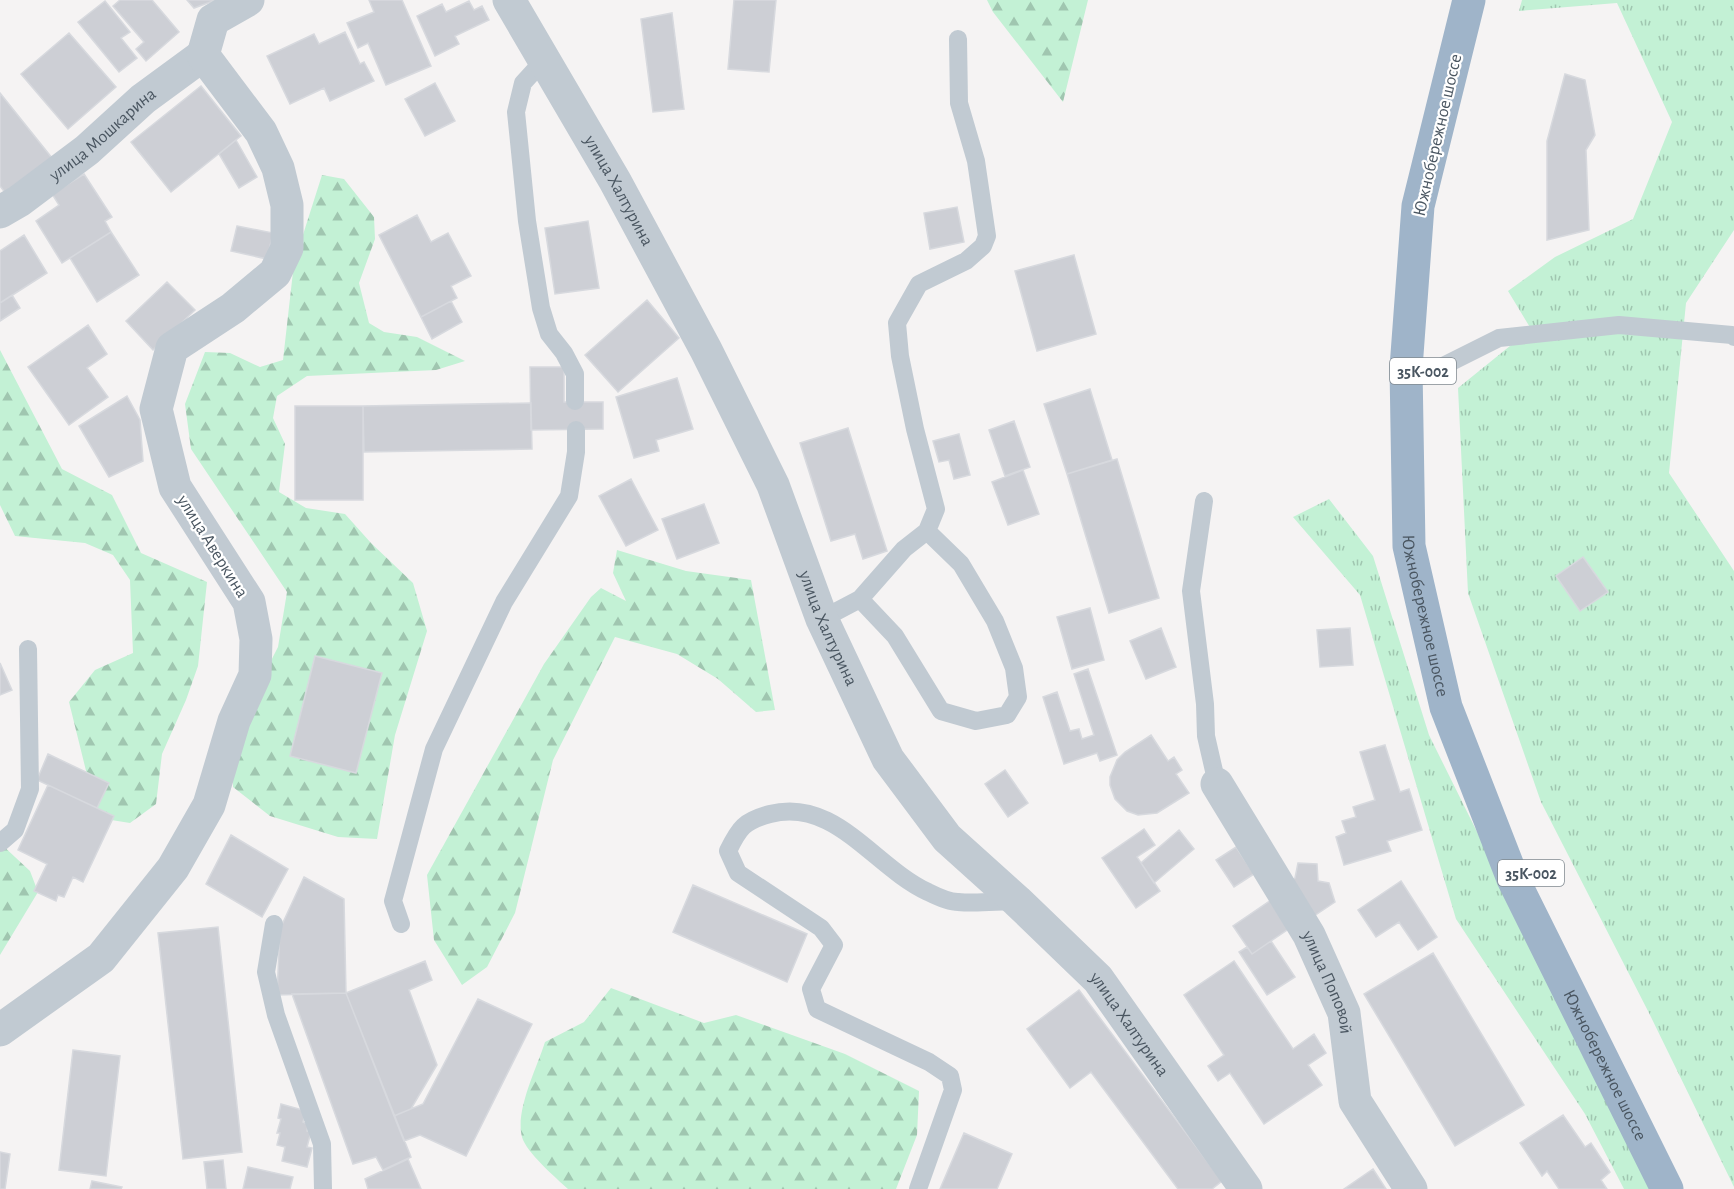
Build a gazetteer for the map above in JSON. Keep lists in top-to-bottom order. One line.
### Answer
{"streets":{"highway":["Южнобережное шоссе","35К-002"],"street":["улица Мошкарина","улица Халтурина","улица Аверкина","улица Поповой"]},"crossings":[["улица Мошкарина","улица Аверкина"]]}
